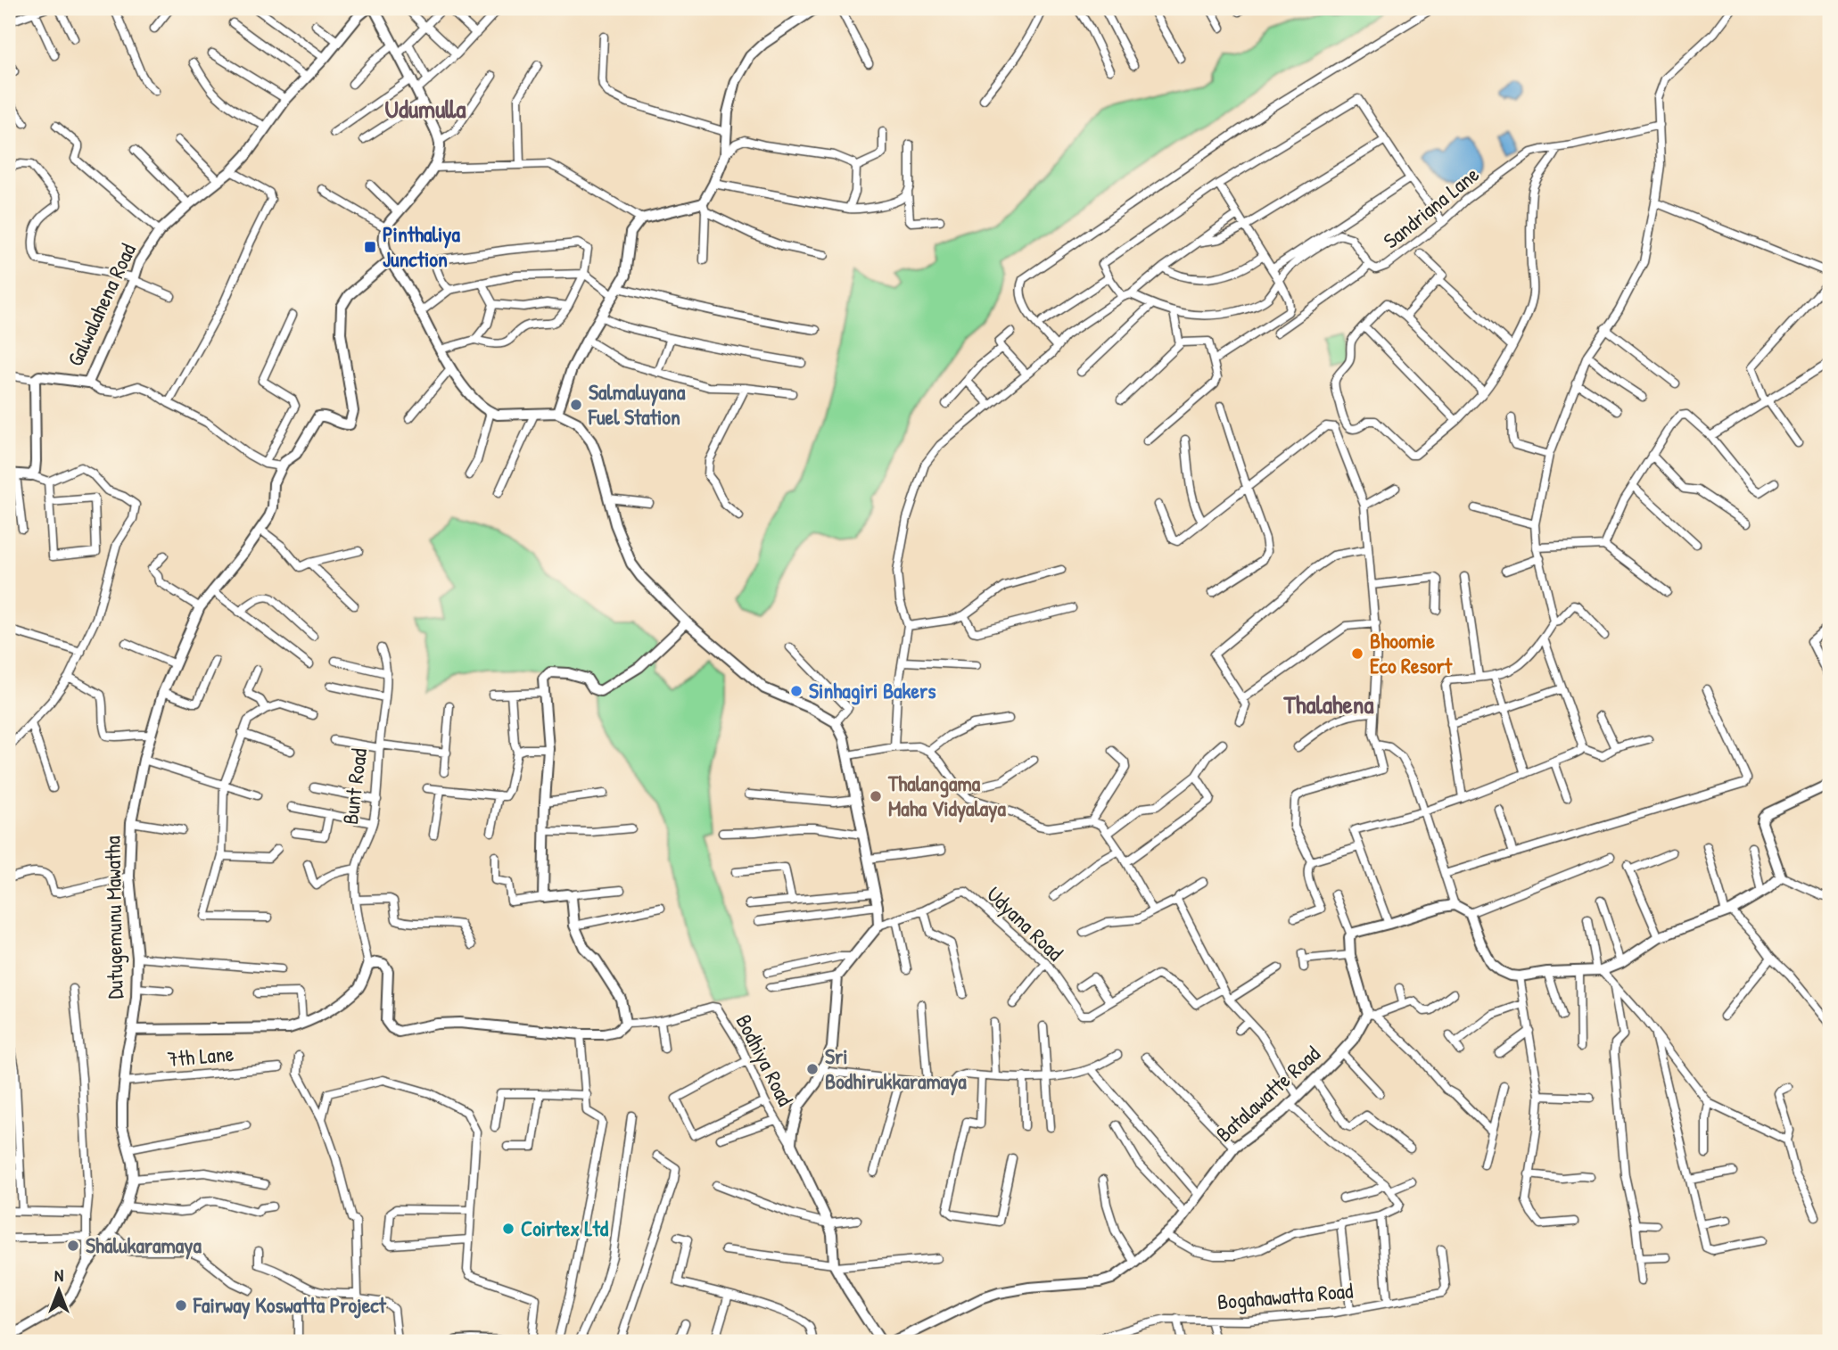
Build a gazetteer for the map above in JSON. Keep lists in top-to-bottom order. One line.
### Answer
{"streets":{"street":["Sandriana Lane","Galwalahena Road","Bunt Road","Dutugemunu Mawatha","Udyana Road","7th Lane","Bodhiya Road","Batalawatte Road","Bogahawatta Road"]},"crossings":[["Dutugemunu Mawatha","7th Lane"]],"districts":["Udumulla","Thalahena"],"places":{"transit":["Pinthaliya Junction"],"other":["Salmaluyana Fuel Station","Bhoomie Eco Resort","Sinhagiri Bakers","Thalangama Maha Vidyalaya","Sri Bodhirukkaramaya","Coirtex Ltd","Shalukaramaya","Fairway Koswatta Project"]},"north":"top"}
